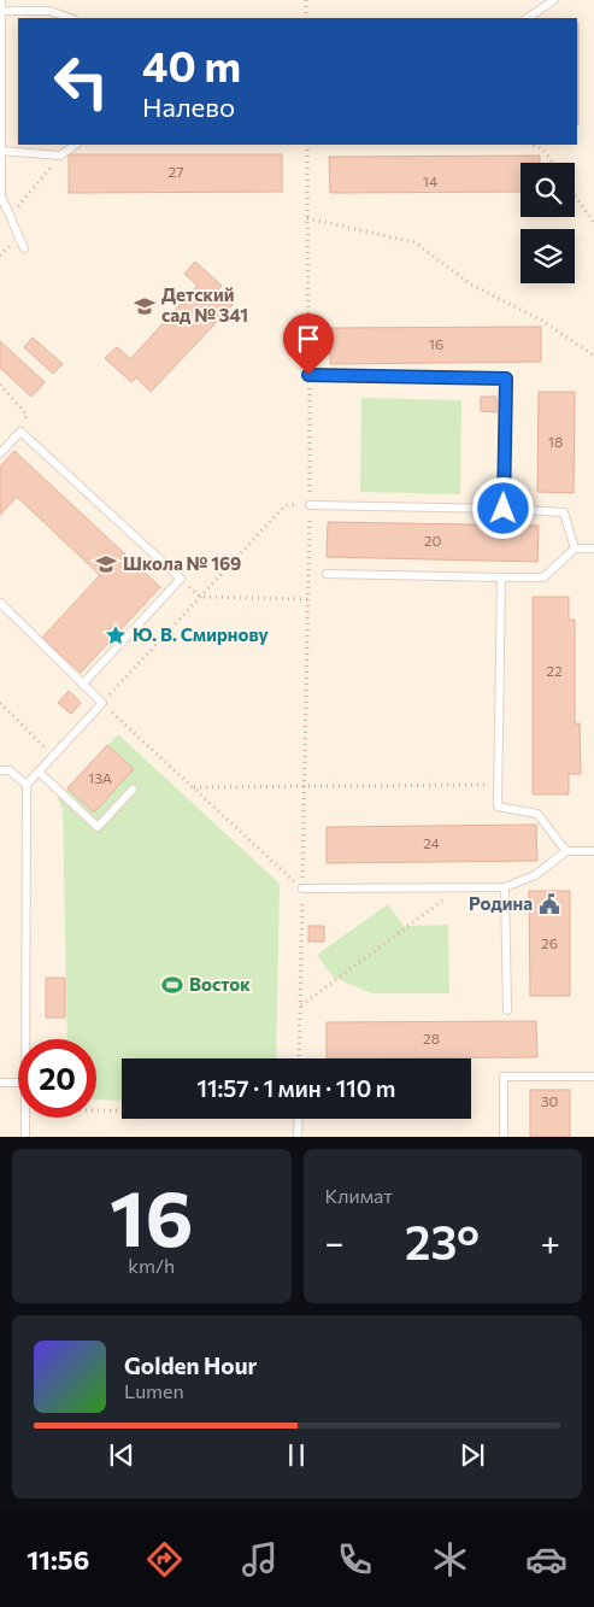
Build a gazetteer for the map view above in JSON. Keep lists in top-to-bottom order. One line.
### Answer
{"places":{"school or university":["Детский сад № 341","Школа № 169"],"place":["Ю. В. Смирнову"],"public building":["Родина"],"sports":["Восток"]},"house_numbers":["27","14","16","18","20","22","13А","24","26","28","30"],"page":{"turn":["40 m","Налево"],"limit":"20","trip":"11:57 · 1 мин · 110 m","tile":[["16","km/h"],"Климат"],"heat":["−","23°","+"],"song":["Golden Hour","Lumen"],"tabs":"11:56"}}
